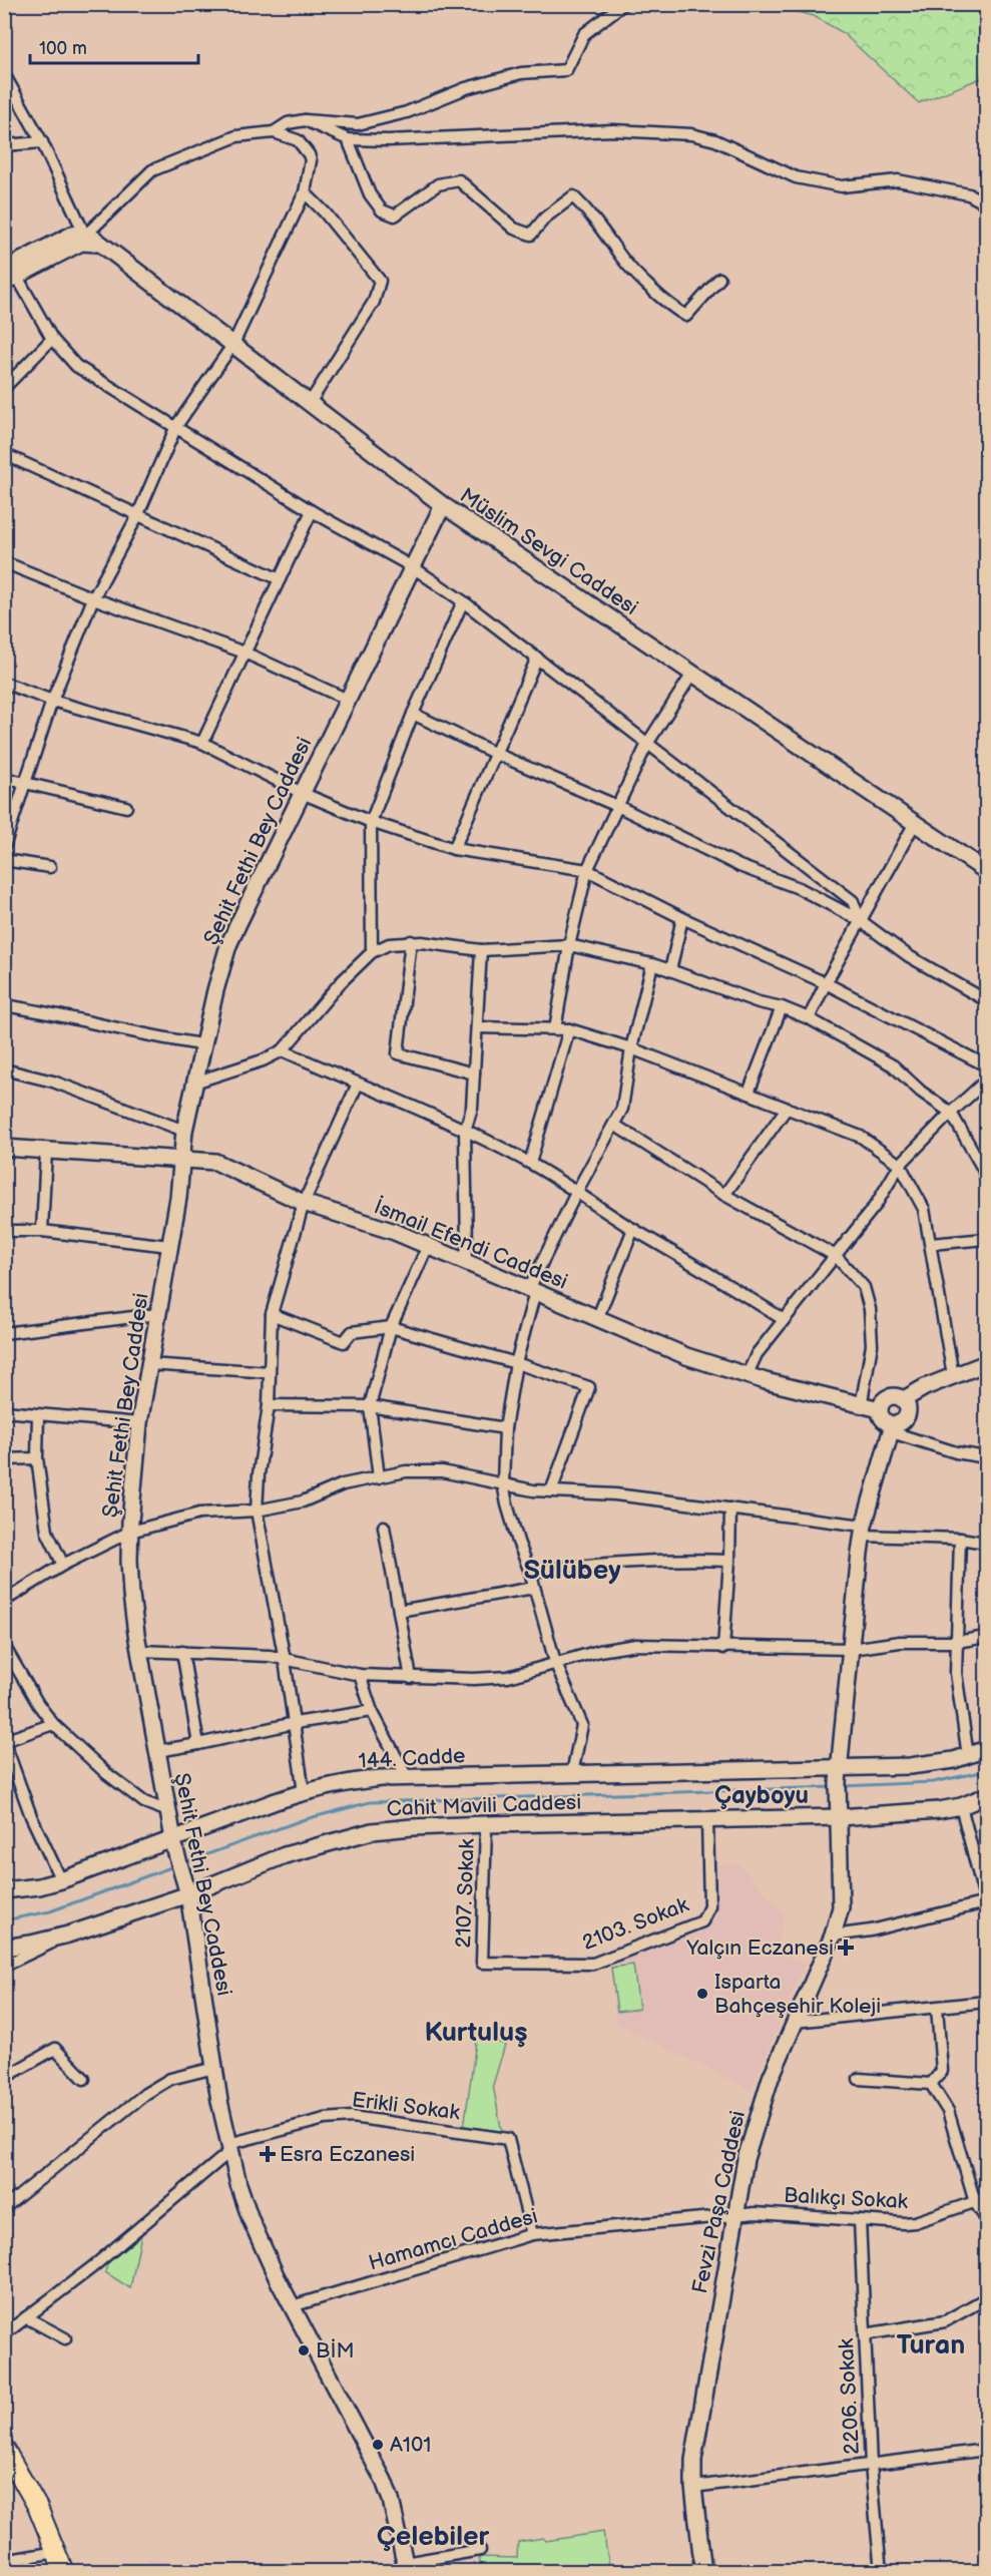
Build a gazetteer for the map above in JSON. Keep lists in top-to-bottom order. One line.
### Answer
{"streets":{"street":["Müslim Sevgi Caddesi","Şehit Fethi Bey Caddesi","İsmail Efendi Caddesi","144. Cadde","Cahit Mavili Caddesi","2107. Sokak","2103. Sokak","Erikli Sokak","Balıkçı Sokak","Fevzi Paşa Caddesi","Hamamcı Caddesi","2206. Sokak"]},"crossings":[["Müslim Sevgi Caddesi","Şehit Fethi Bey Caddesi"],["Şehit Fethi Bey Caddesi","İsmail Efendi Caddesi"],["Şehit Fethi Bey Caddesi","144. Cadde"],["Şehit Fethi Bey Caddesi","Cahit Mavili Caddesi"],["Şehit Fethi Bey Caddesi","Erikli Sokak"],["Şehit Fethi Bey Caddesi","Hamamcı Caddesi"],["İsmail Efendi Caddesi","Fevzi Paşa Caddesi"],["144. Cadde","Fevzi Paşa Caddesi"],["Cahit Mavili Caddesi","2107. Sokak"],["Cahit Mavili Caddesi","2103. Sokak"],["Cahit Mavili Caddesi","Fevzi Paşa Caddesi"],["2107. Sokak","2103. Sokak"],["Erikli Sokak","Hamamcı Caddesi"],["Balıkçı Sokak","Fevzi Paşa Caddesi"],["Balıkçı Sokak","Hamamcı Caddesi"],["Balıkçı Sokak","2206. Sokak"],["Fevzi Paşa Caddesi","Hamamcı Caddesi"]],"districts":["Sülübey","Çayboyu","Kurtuluş","Turan","Çelebiler"],"places":{"health":["Yalçın Eczanesi","Esra Eczanesi"],"other":["Isparta Bahçeşehir Koleji","BİM","A101"]},"scale_bar":"100 m"}
